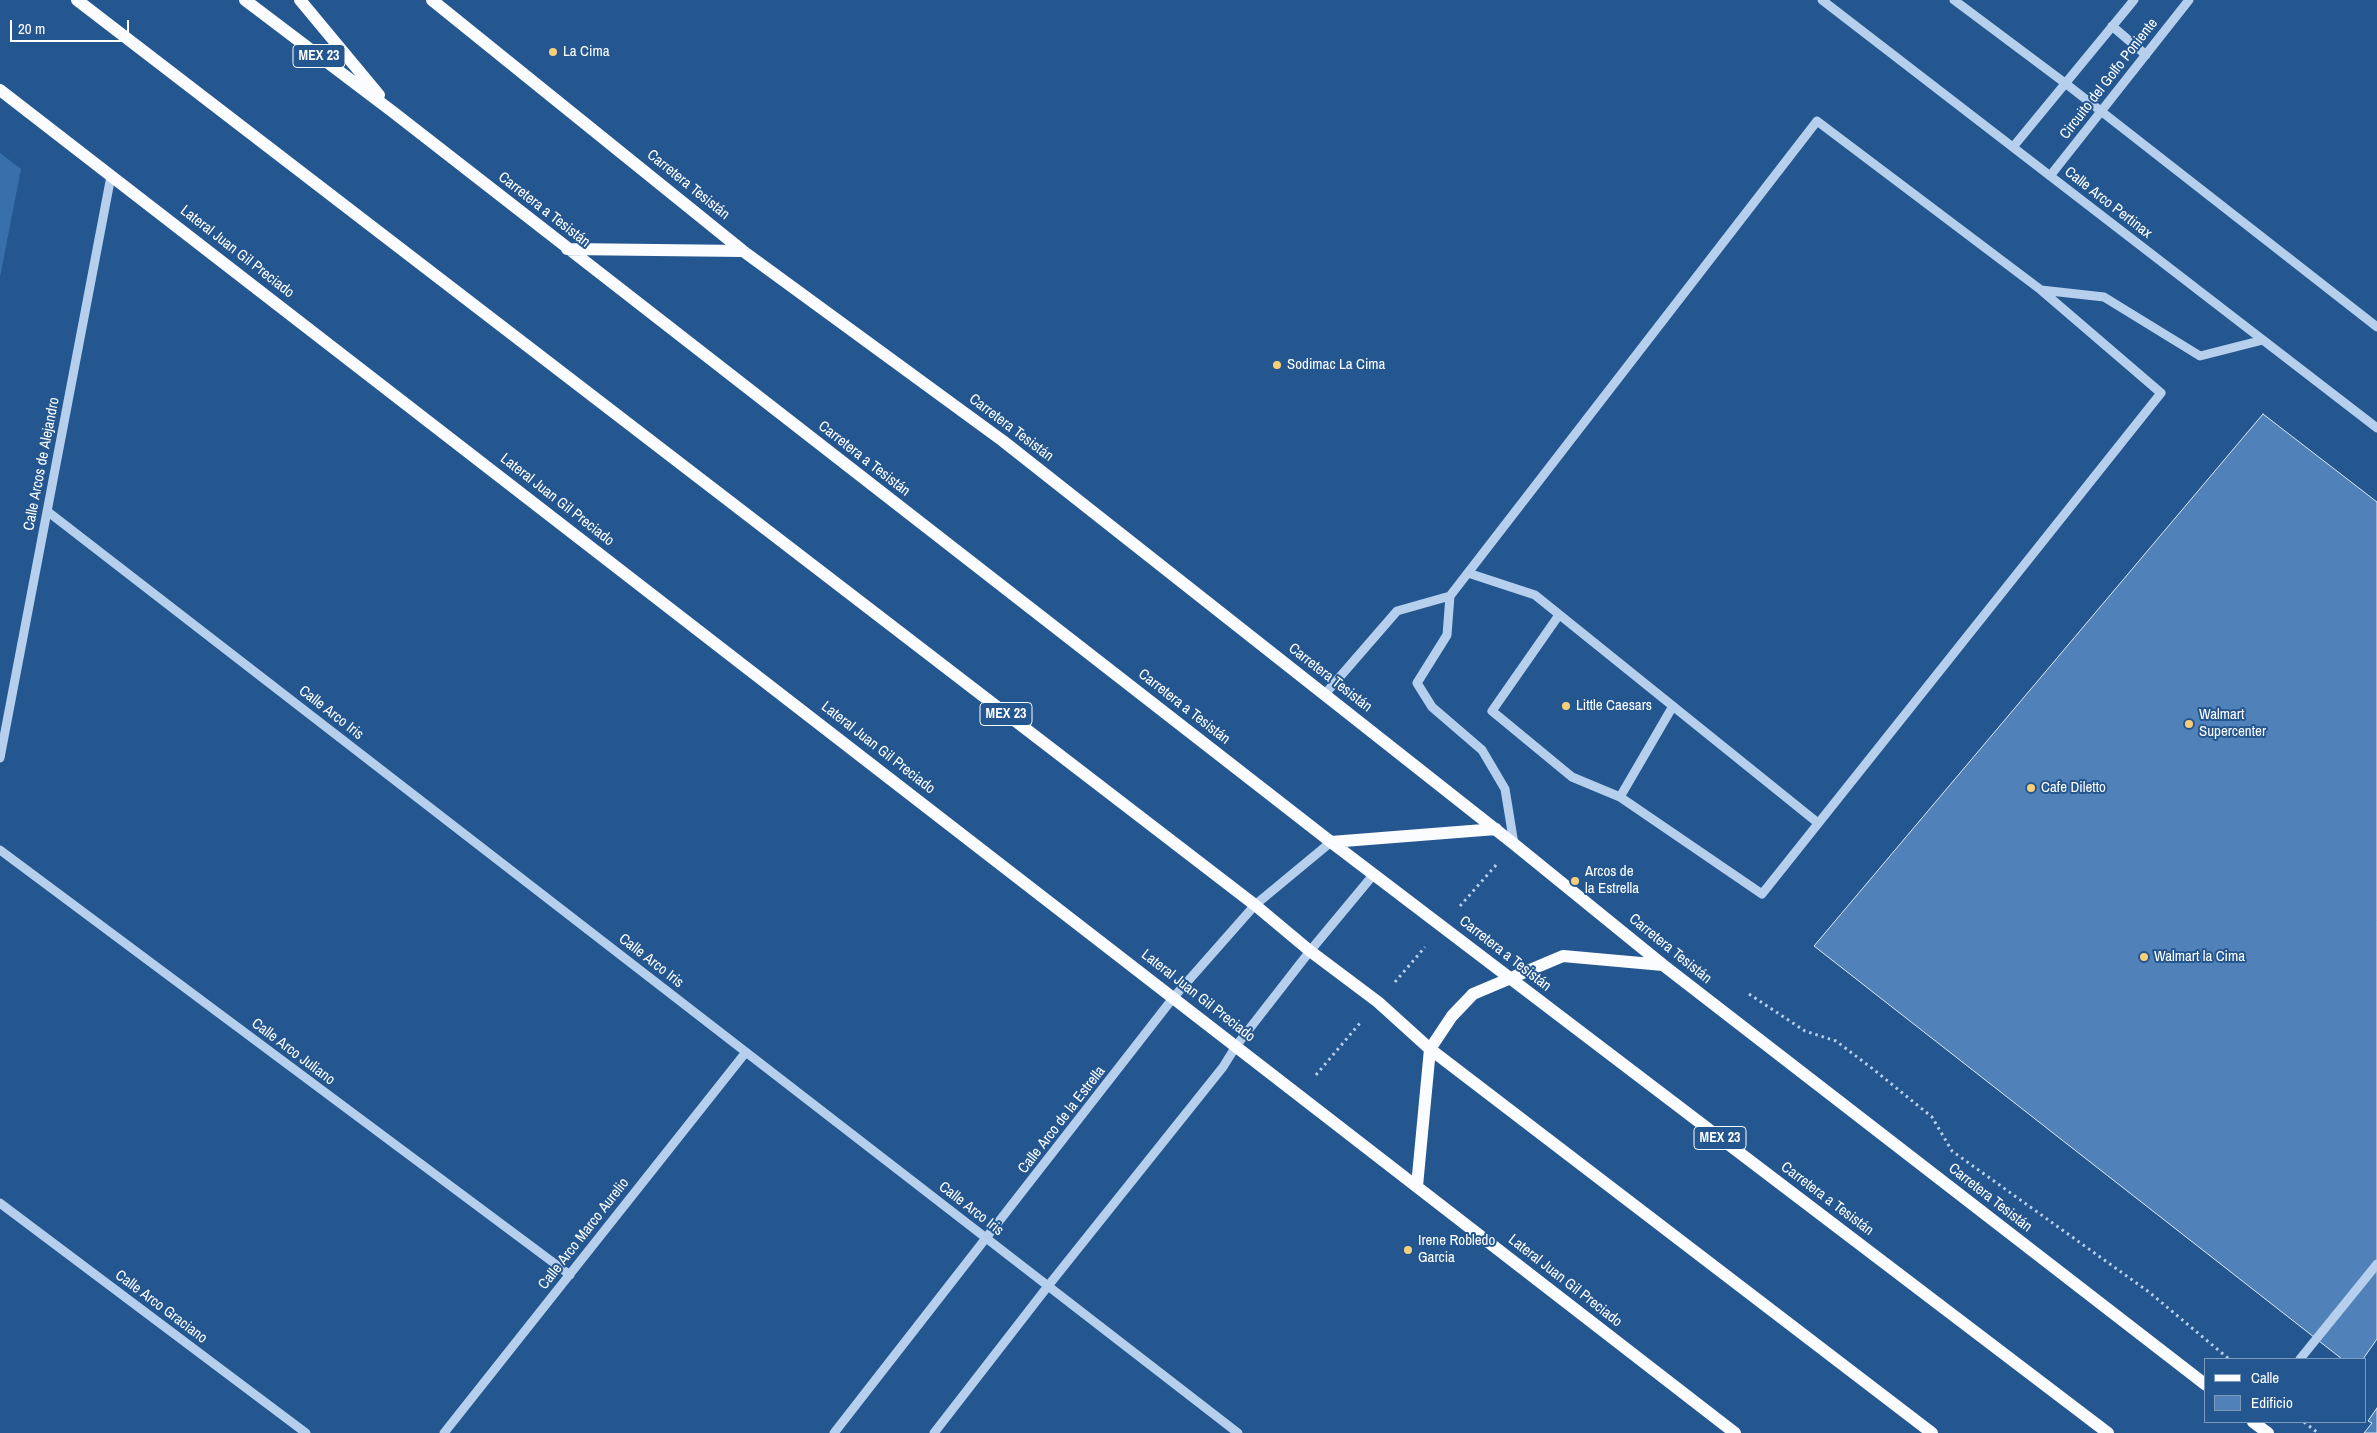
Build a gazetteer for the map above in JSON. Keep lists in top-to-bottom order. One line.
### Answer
{"streets":{"main road":["MEX 23","Carretera Tesistán","Carretera a Tesistán","Lateral Juan Gil Preciado"],"street":["Circuito del Golfo Poniente","Calle Arco Pertinax","Calle Arcos de Alejandro","Calle Arco Iris","Calle Arco Juliano","Calle Arco de la Estrella","Calle Arco Marco Aurelio","Calle Arco Graciano"]},"crossings":[["MEX 23","Calle Arco de la Estrella"],["Circuito del Golfo Poniente","Calle Arco Pertinax"],["Carretera a Tesistán","Calle Arco de la Estrella"],["Lateral Juan Gil Preciado","Calle Arcos de Alejandro"],["Lateral Juan Gil Preciado","Calle Arco de la Estrella"],["Calle Arcos de Alejandro","Calle Arco Iris"],["Calle Arco Iris","Calle Arco de la Estrella"],["Calle Arco Iris","Calle Arco Marco Aurelio"],["Calle Arco Juliano","Calle Arco Marco Aurelio"]],"places":["La Cima","Sodimac La Cima","Little Caesars","Walmart Supercenter","Cafe Diletto","Arcos de la Estrella","Walmart la Cima","Irene Robledo Garcia"],"legend":["Calle","Edificio"],"scale_bar":"20 m"}
